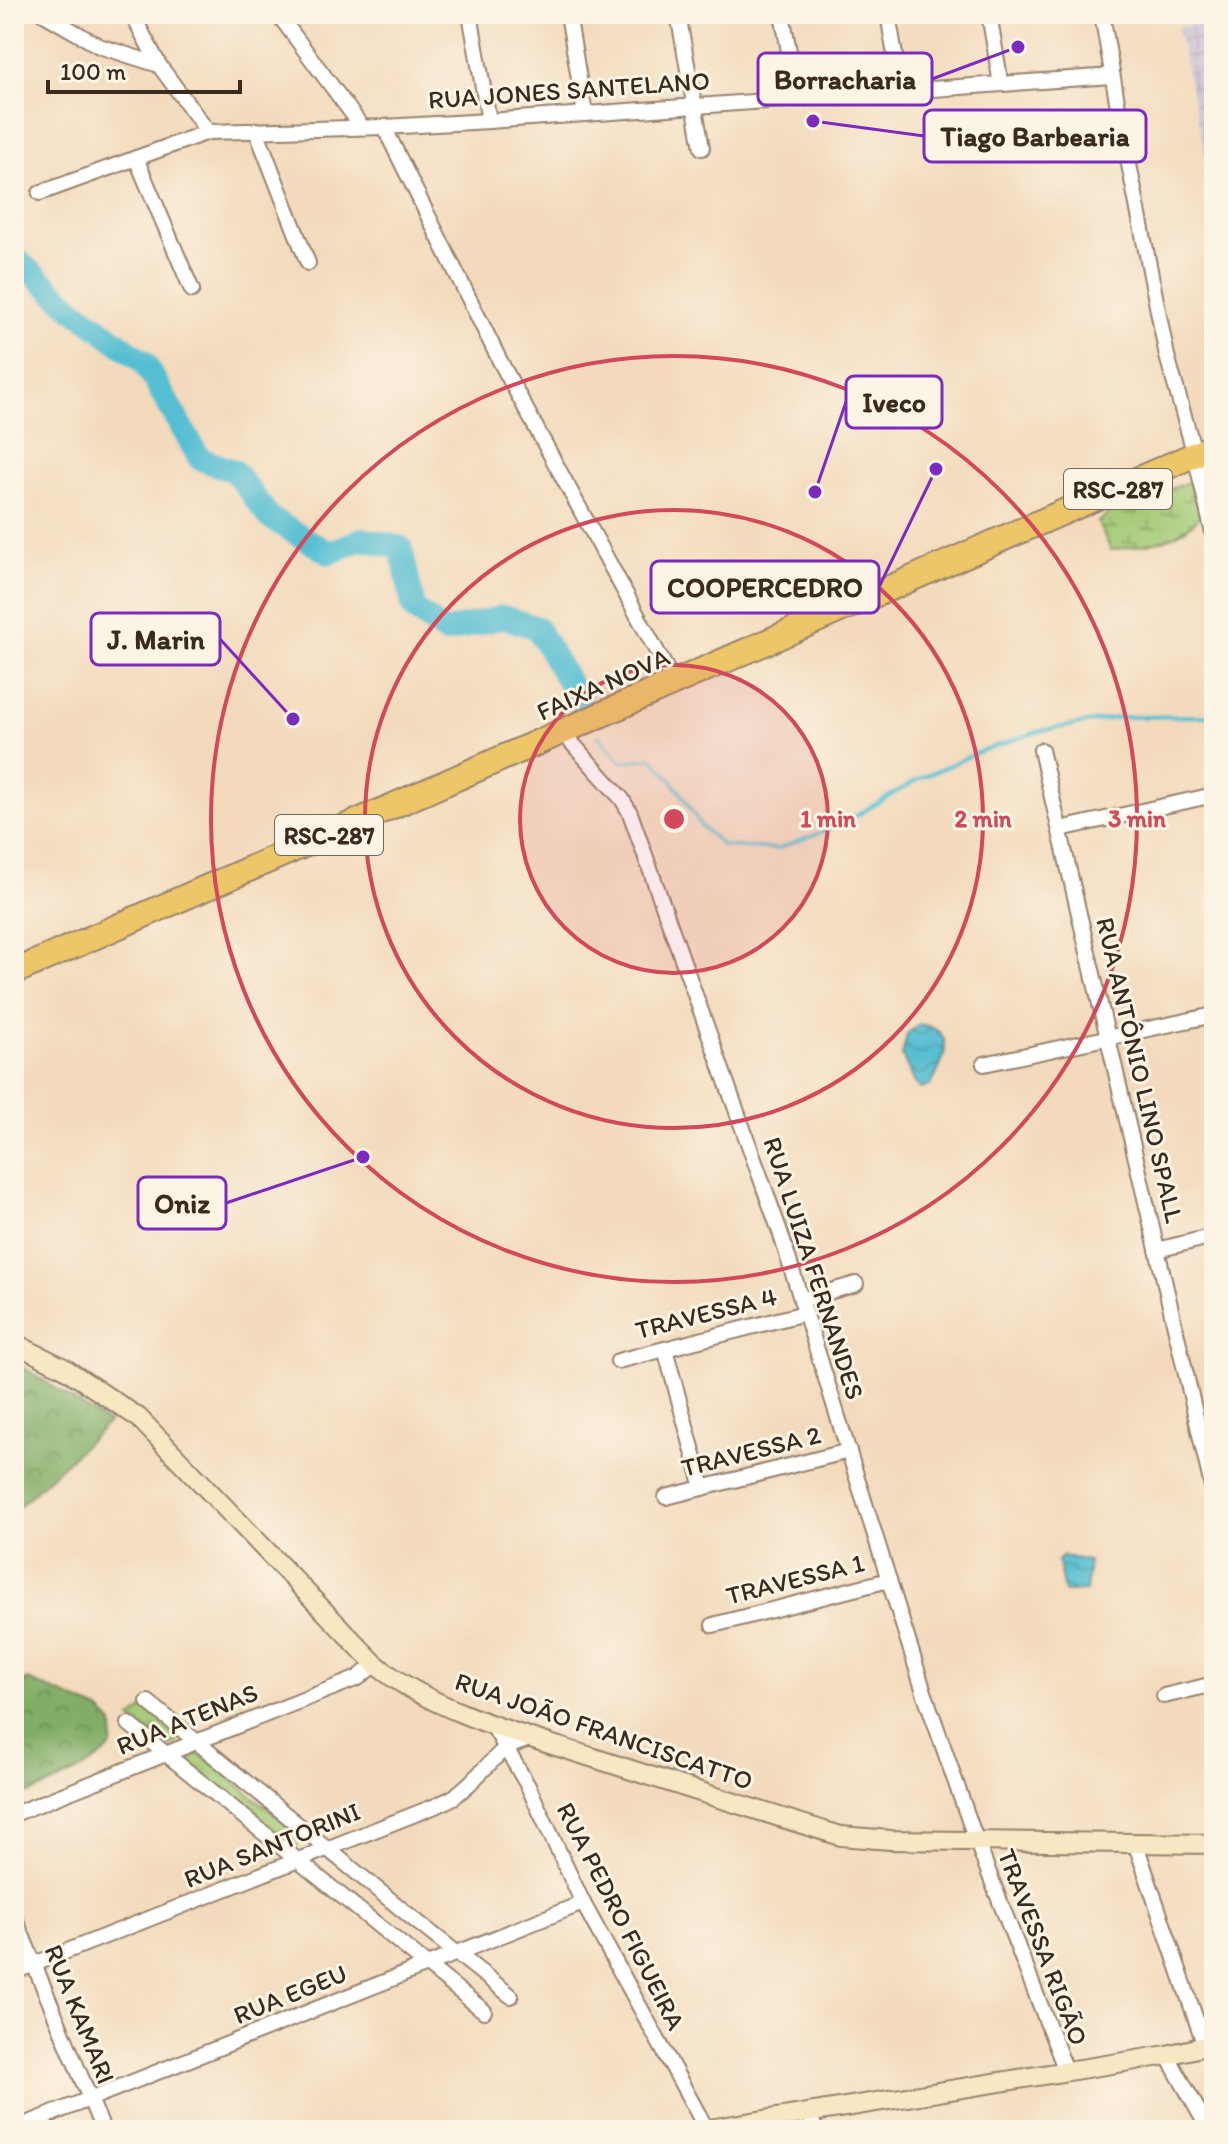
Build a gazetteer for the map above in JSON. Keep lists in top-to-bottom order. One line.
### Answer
{"streets":{"highway":["RSC-287","FAIXA NOVA"],"street":["RUA JONES SANTELANO","RUA ANTÔNIO LINO SPALL","RUA LUIZA FERNANDES","TRAVESSA 4","TRAVESSA 2","TRAVESSA 1","RUA ATENAS","RUA JOÃO FRANCISCATTO","RUA SANTORINI","RUA PEDRO FIGUEIRA","TRAVESSA RIGÃO","RUA EGEU","RUA KAMARI"]},"crossings":[["FAIXA NOVA","RUA LUIZA FERNANDES"],["RUA LUIZA FERNANDES","TRAVESSA 4"],["RUA LUIZA FERNANDES","TRAVESSA 2"],["RUA LUIZA FERNANDES","TRAVESSA 1"],["RUA LUIZA FERNANDES","RUA JOÃO FRANCISCATTO"],["RUA LUIZA FERNANDES","TRAVESSA RIGÃO"],["RUA ATENAS","RUA JOÃO FRANCISCATTO"],["RUA JOÃO FRANCISCATTO","RUA SANTORINI"],["RUA JOÃO FRANCISCATTO","RUA PEDRO FIGUEIRA"],["RUA JOÃO FRANCISCATTO","TRAVESSA RIGÃO"],["RUA SANTORINI","RUA PEDRO FIGUEIRA"],["RUA SANTORINI","RUA KAMARI"],["RUA PEDRO FIGUEIRA","RUA EGEU"],["RUA EGEU","RUA KAMARI"]],"places":["Borracharia","Tiago Barbearia","COOPERCEDRO","Iveco","J. Marin","Oniz"],"scale_bar":"100 m","rings":["1 min","2 min","3 min"]}
